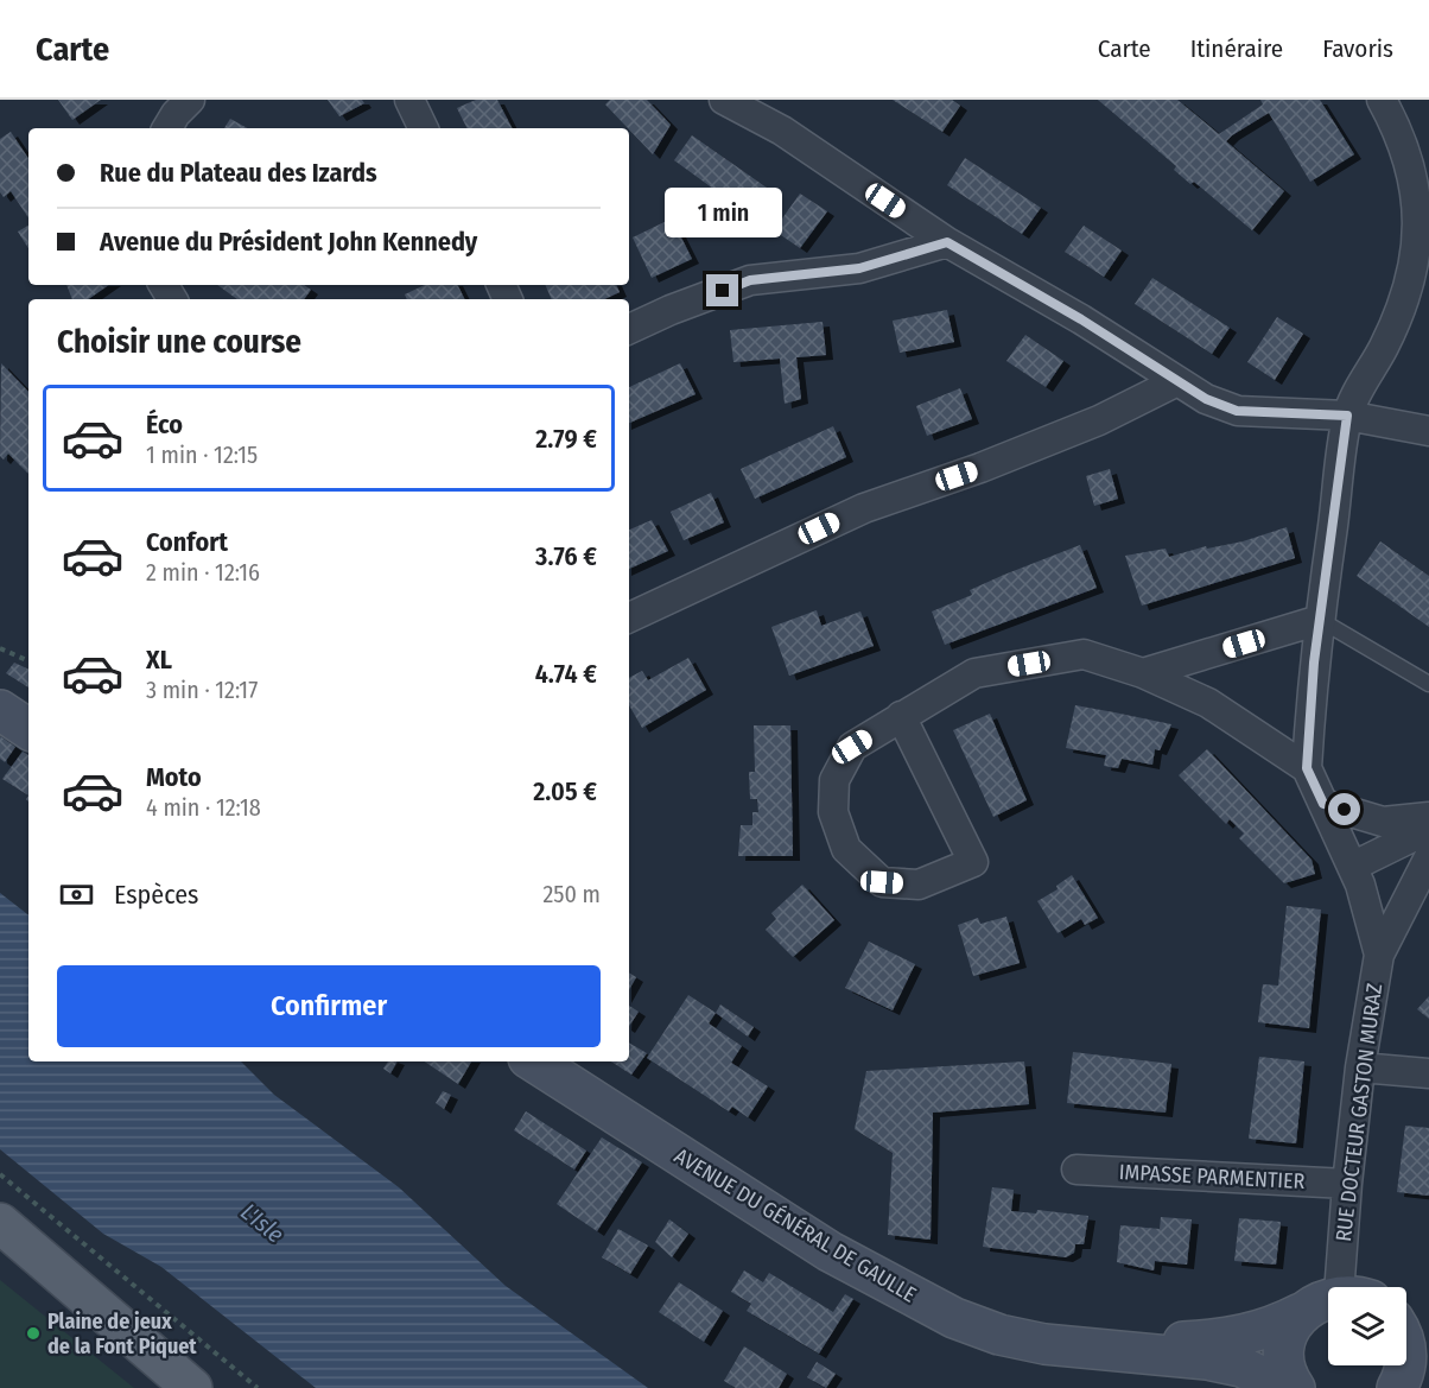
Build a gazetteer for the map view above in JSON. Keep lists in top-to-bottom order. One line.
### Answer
{"streets":{"main road":["AVENUE DU GÉNÉRAL DE GAULLE"],"street":["RUE DOCTEUR GASTON MURAZ","IMPASSE PARMENTIER"]},"crossings":[["RUE DOCTEUR GASTON MURAZ","IMPASSE PARMENTIER"]],"water":["L'Isle"],"places":["Plaine de jeux de la Font Piquet"],"page":{"header":"Carte","nav":["Carte","Itinéraire","Favoris"],"banner":["Rue du Plateau des Izards","Avenue du Président John Kennedy"],"bubble":"1 min","heading":"Choisir une course","list":[{"name":"Éco","note":"1 min · 12:15","value":"2.79 €"},{"name":"Confort","note":"2 min · 12:16","value":"3.76 €"},{"name":"XL","note":"3 min · 12:17","value":"4.74 €"},{"name":"Moto","note":"4 min · 12:18","value":"2.05 €"}],"pay":["Espèces","250 m"],"buttons":"Confirmer"}}
